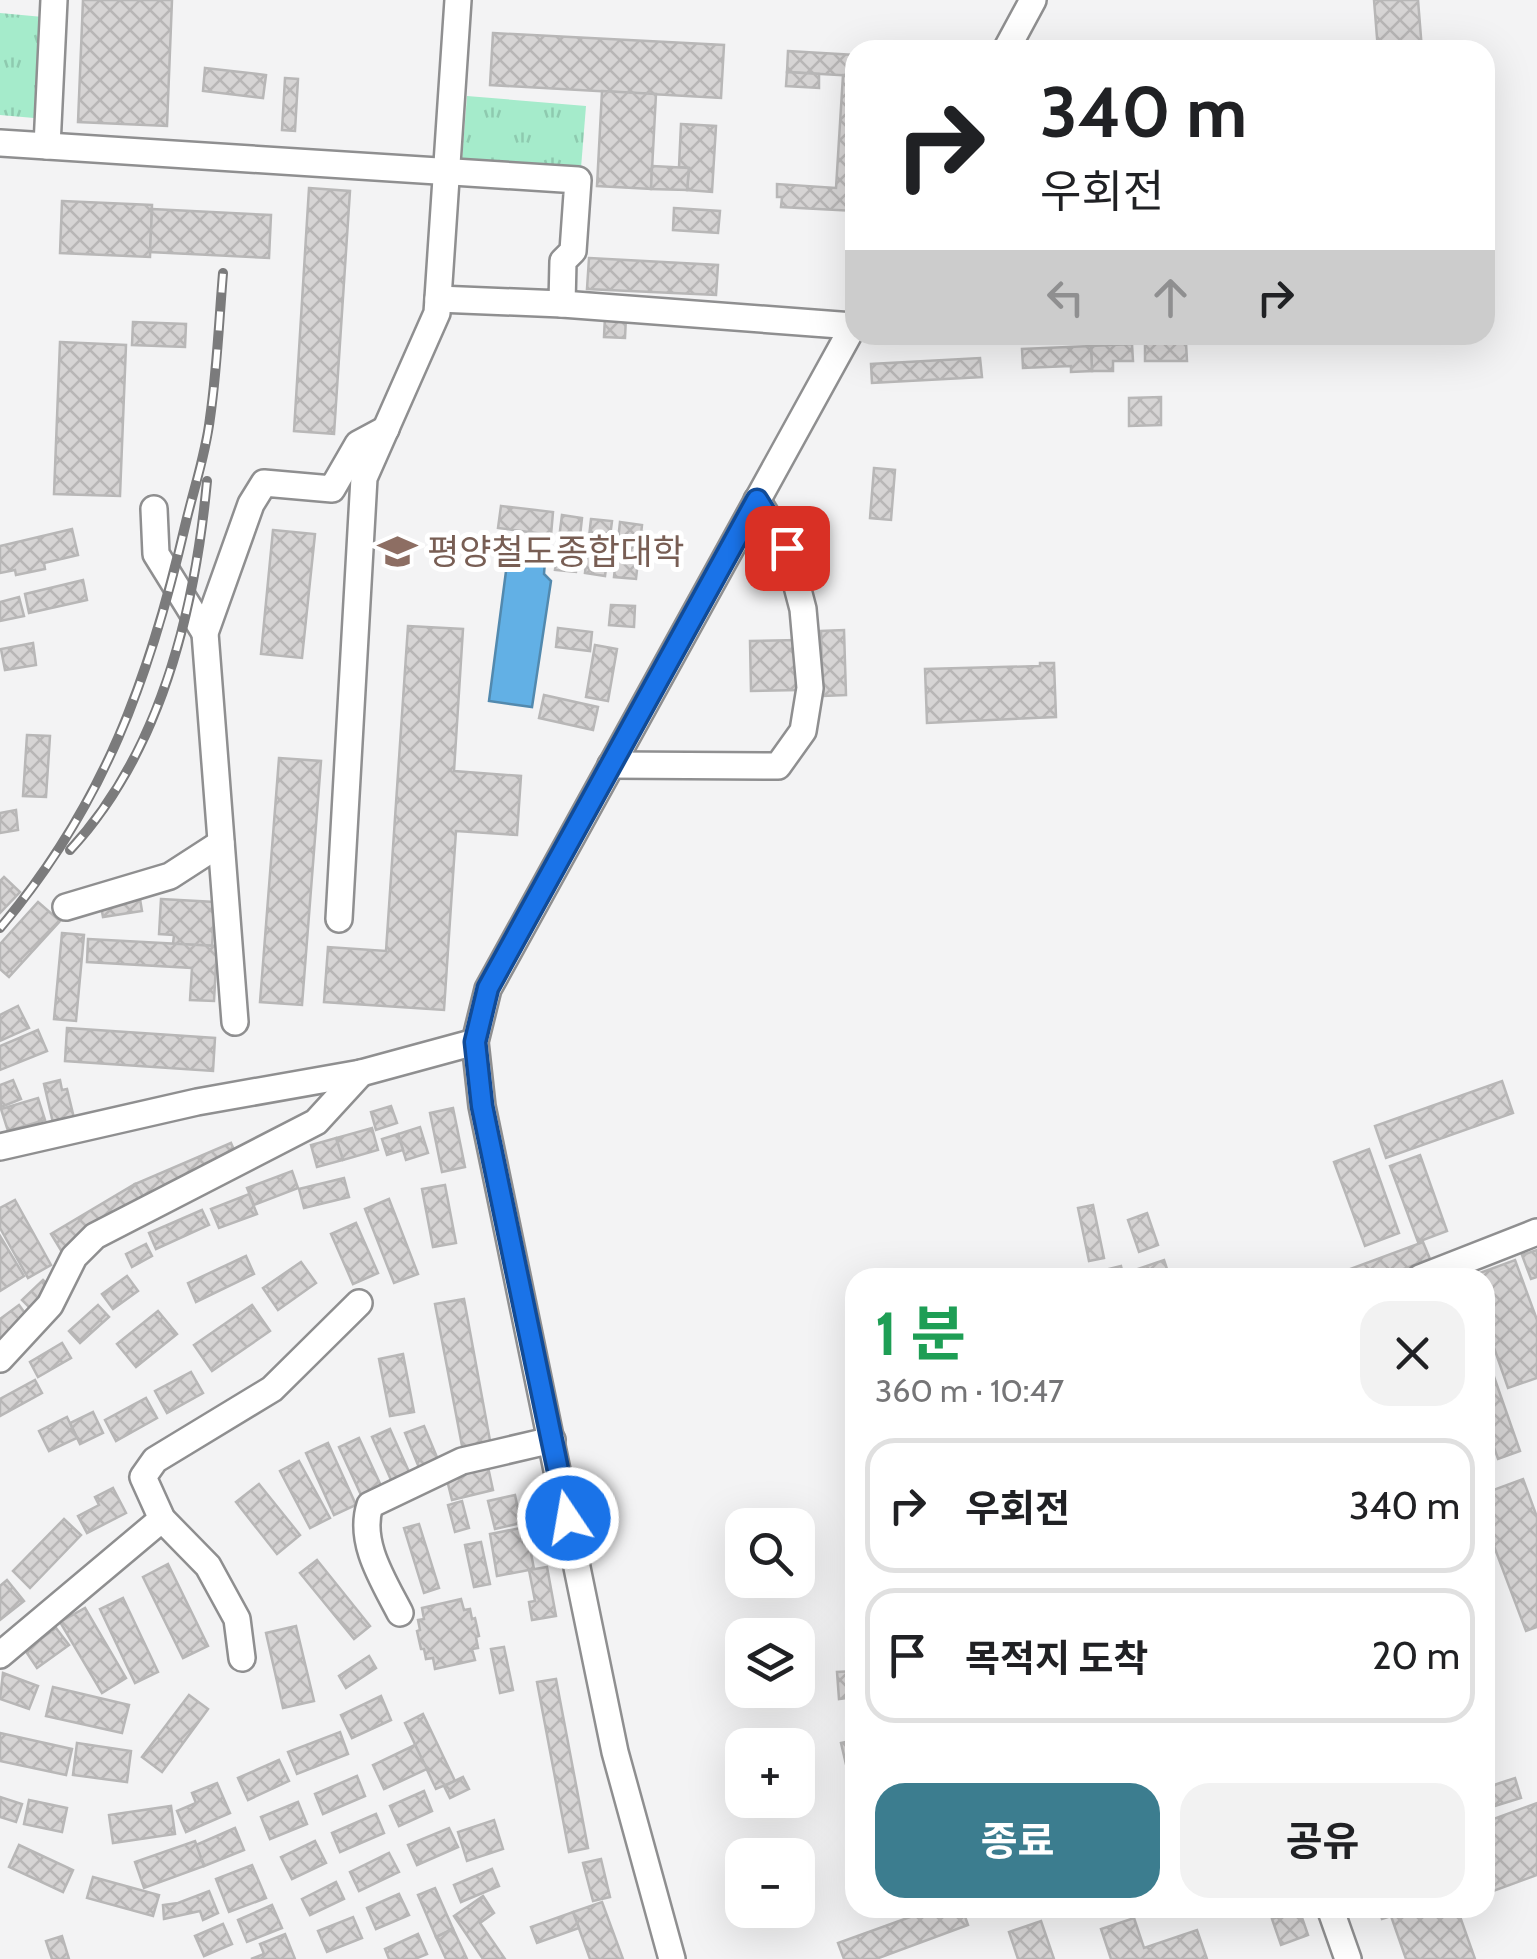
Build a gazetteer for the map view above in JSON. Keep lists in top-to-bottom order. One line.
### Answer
{"places":{"school or university":["평양철도종합대학"]},"page":{"turn":["340 m","우회전"],"heading":["1 분","360 m · 10:47"],"list":[{"name":"우회전","value":"340 m"},{"name":"목적지 도착","value":"20 m"}],"map_buttons":["+","−"],"buttons":["종료","공유"]}}
